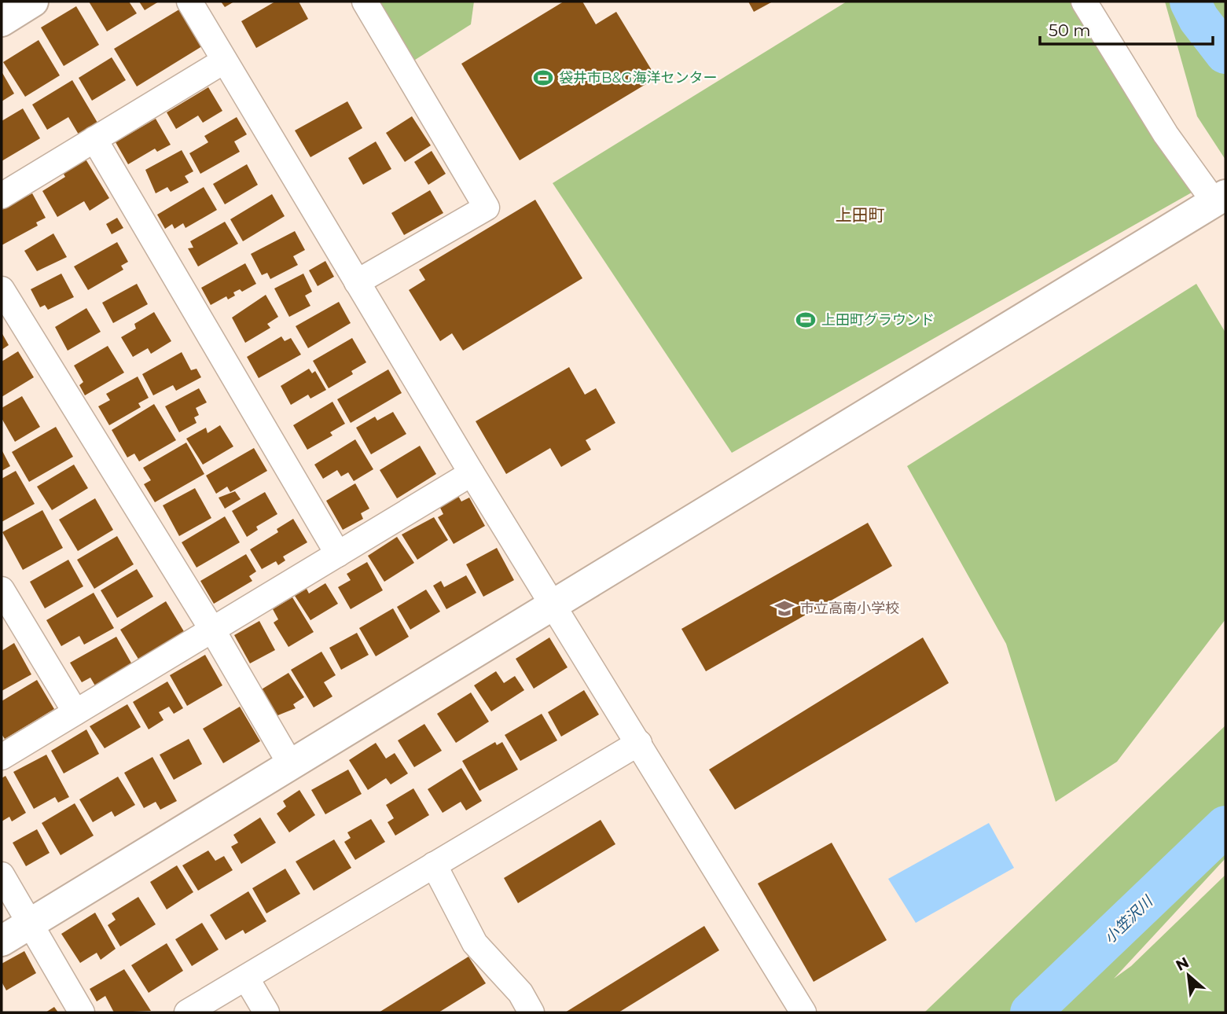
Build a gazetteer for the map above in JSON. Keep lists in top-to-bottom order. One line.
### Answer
{"districts":["上田町"],"water":["小笠沢川"],"places":{"sports":["袋井市B&G海洋センター","上田町グラウンド"],"school or university":["市立高南小学校"]},"scale_bar":"50 m","north":"top left"}
